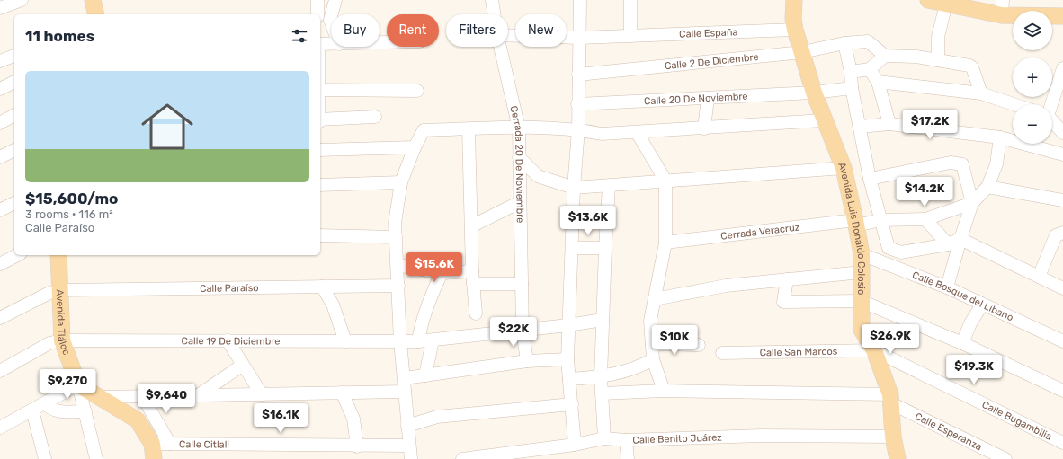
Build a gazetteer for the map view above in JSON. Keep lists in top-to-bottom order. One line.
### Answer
{"streets":{"main road":["Avenida Luis Donaldo Colosio","Avenida Tláloc"],"street":["Calle España","Calle 2 De Diciembre","Calle 20 De Noviembre","Cerrada 20 De Noviembre","Cerrada Veracruz","Calle Paraíso","Calle Bosque del Libano","Calle 19 De Diciembre","Calle San Marcos","Calle Bugambilia","Calle Esperanza","Calle Benito Juárez","Calle Citlali"]},"crossings":[["Calle España","Avenida Luis Donaldo Colosio"],["Calle 2 De Diciembre","Avenida Luis Donaldo Colosio"],["Calle 20 De Noviembre","Avenida Luis Donaldo Colosio"],["Cerrada 20 De Noviembre","Calle 19 De Diciembre"],["Avenida Luis Donaldo Colosio","Cerrada Veracruz"],["Avenida Luis Donaldo Colosio","Calle Bosque del Libano"],["Avenida Luis Donaldo Colosio","Calle San Marcos"],["Avenida Luis Donaldo Colosio","Calle Bugambilia"],["Avenida Luis Donaldo Colosio","Calle Esperanza"],["Avenida Luis Donaldo Colosio","Calle Benito Juárez"],["Calle Paraíso","Avenida Tláloc"],["Avenida Tláloc","Calle 19 De Diciembre"],["Calle San Marcos","Calle Bugambilia"]],"page":{"map_buttons":["+","−"],"chip":["Buy","Rent","Filters","New"],"heading":"11 homes","list":[{"name":"$15,600/mo","note":"3 rooms · 116 m² · Calle Paraíso"}],"price":["$17.2K","$14.2K","$13.6K","$15.6K","$22K","$26.9K","$10K","$19.3K","$9,270","$9,640","$16.1K"]}}
